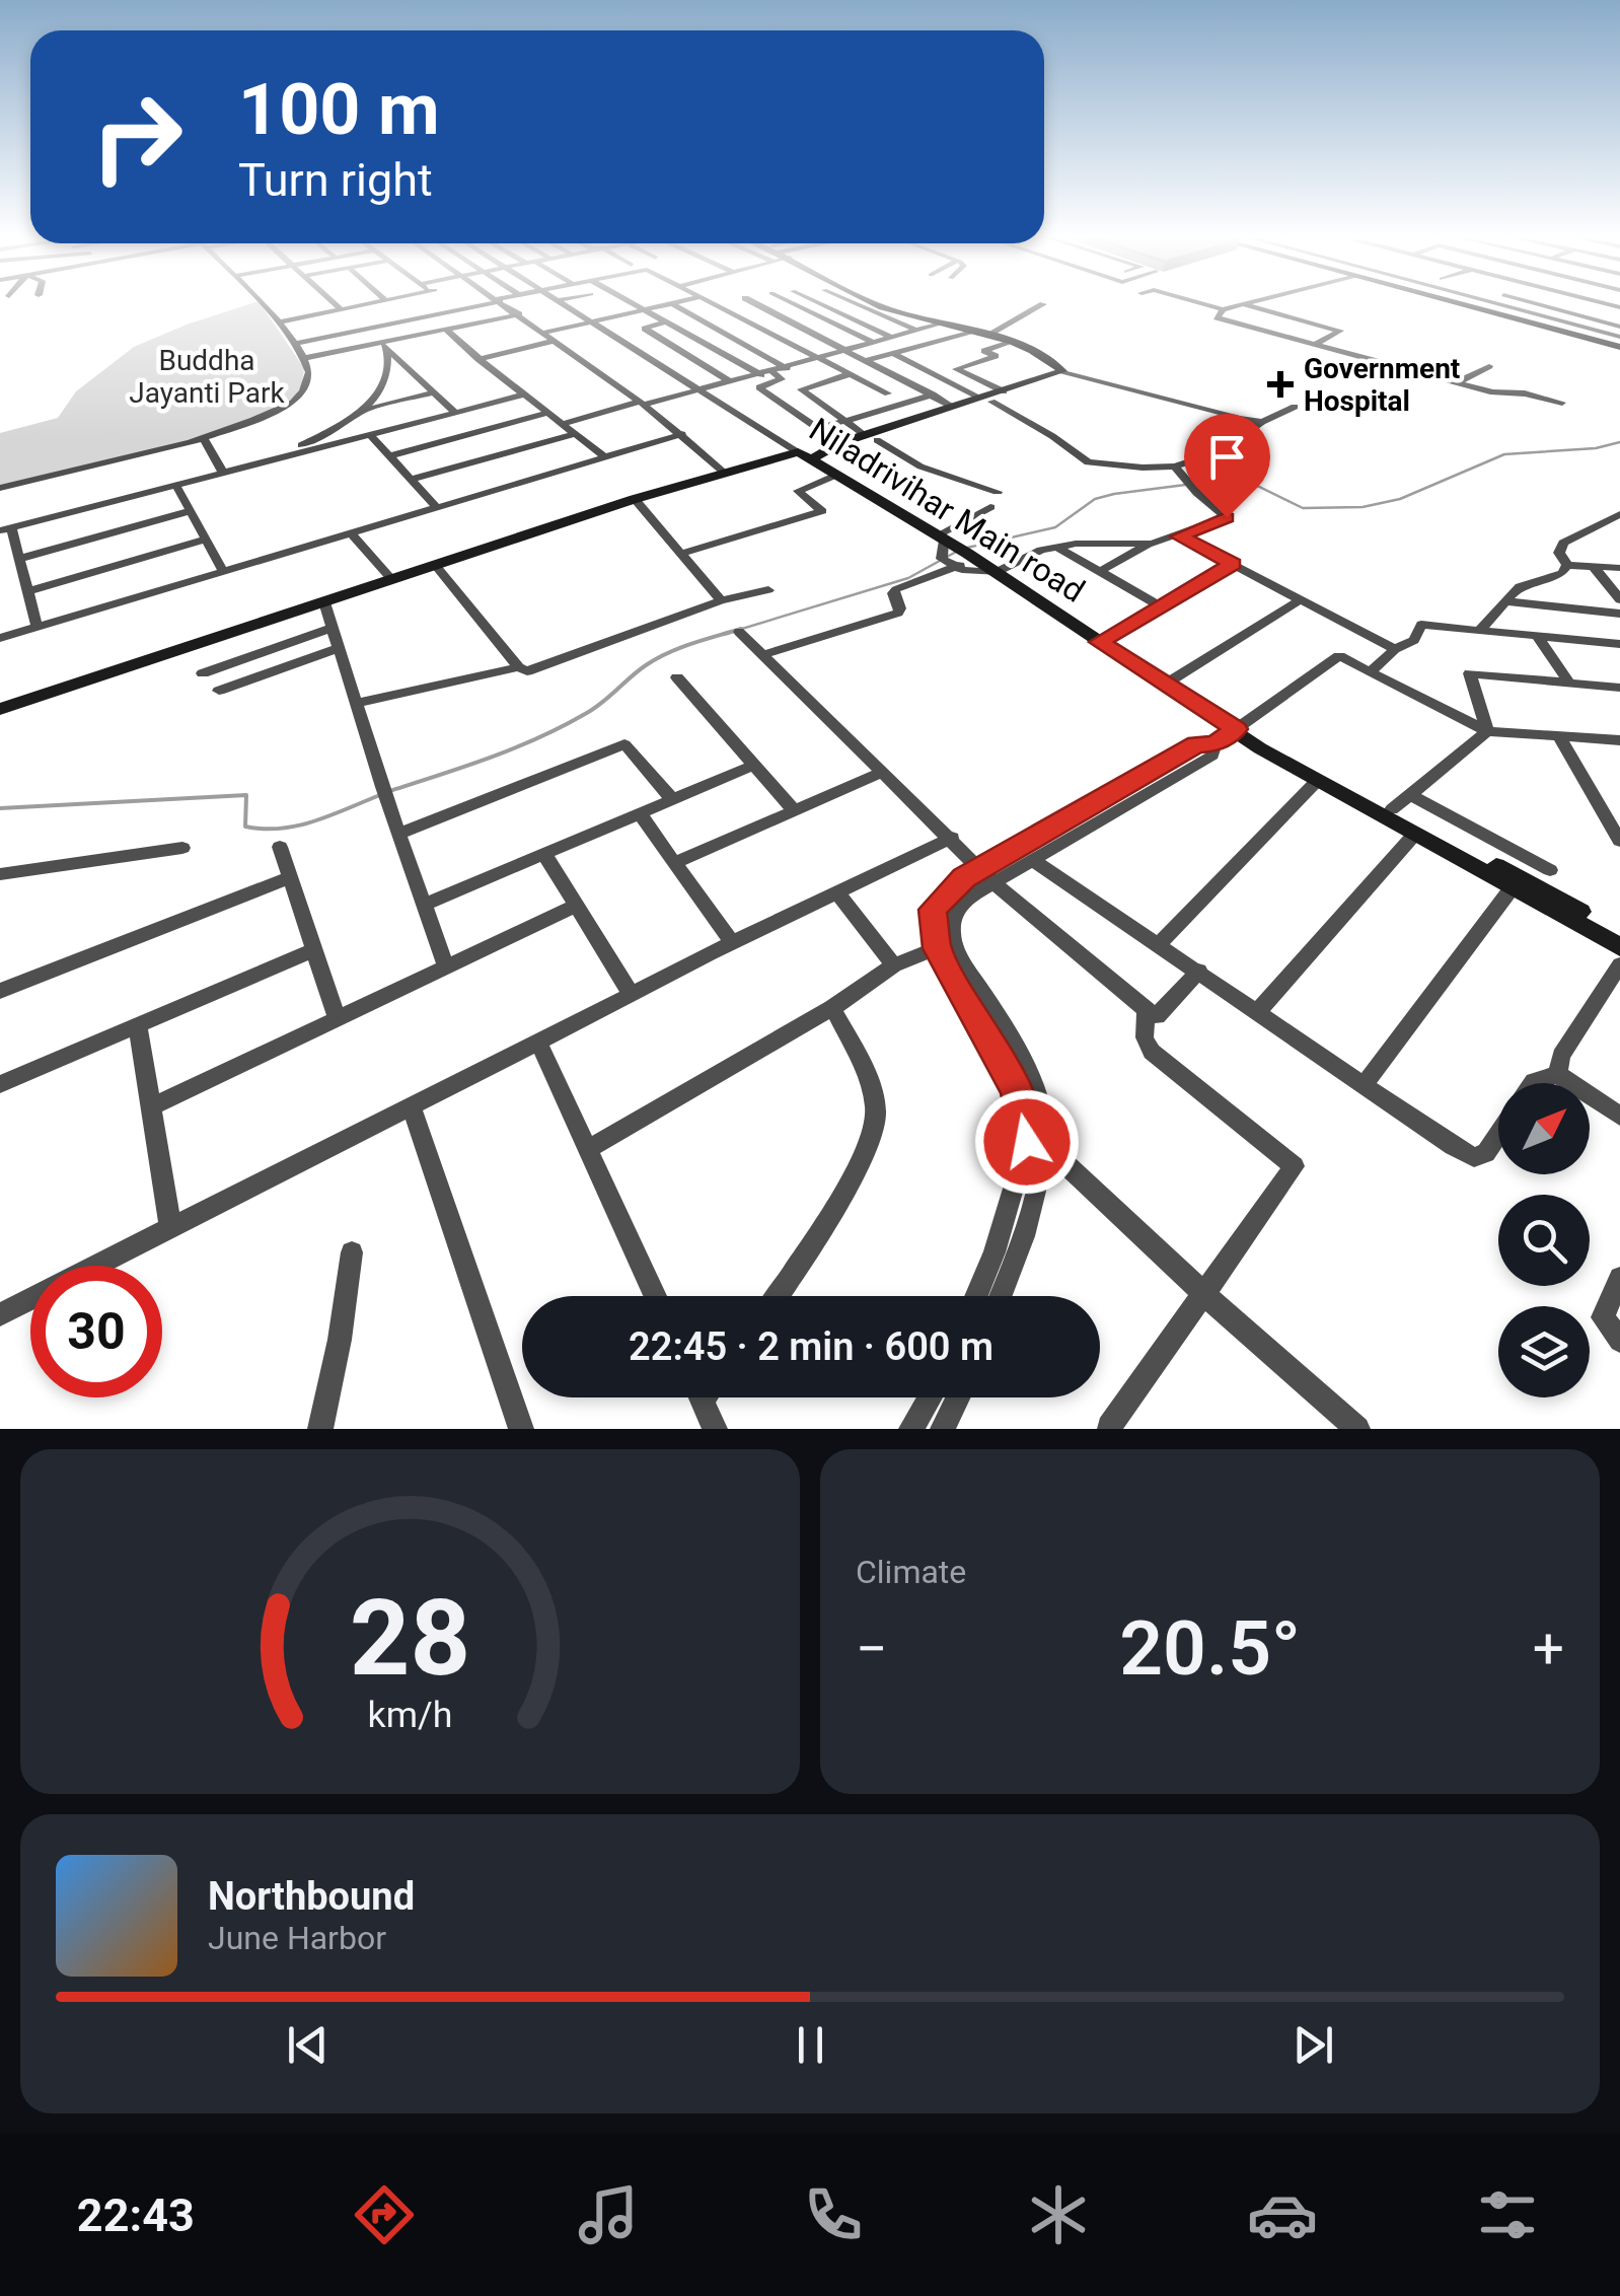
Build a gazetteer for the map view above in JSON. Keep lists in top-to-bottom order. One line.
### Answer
{"streets":{"street":["Niladrivihar Main road"]},"parks":["Buddha Jayanti Park"],"places":{"health":["Government Hospital"]},"north":"top right","page":{"turn":["100 m","Turn right"],"limit":"30","trip":"22:45 · 2 min · 600 m","tile":"Climate","heat":["−","20.5°","+"],"song":["Northbound","June Harbor"],"tabs":"22:43","gauge":["28","km/h"]}}
